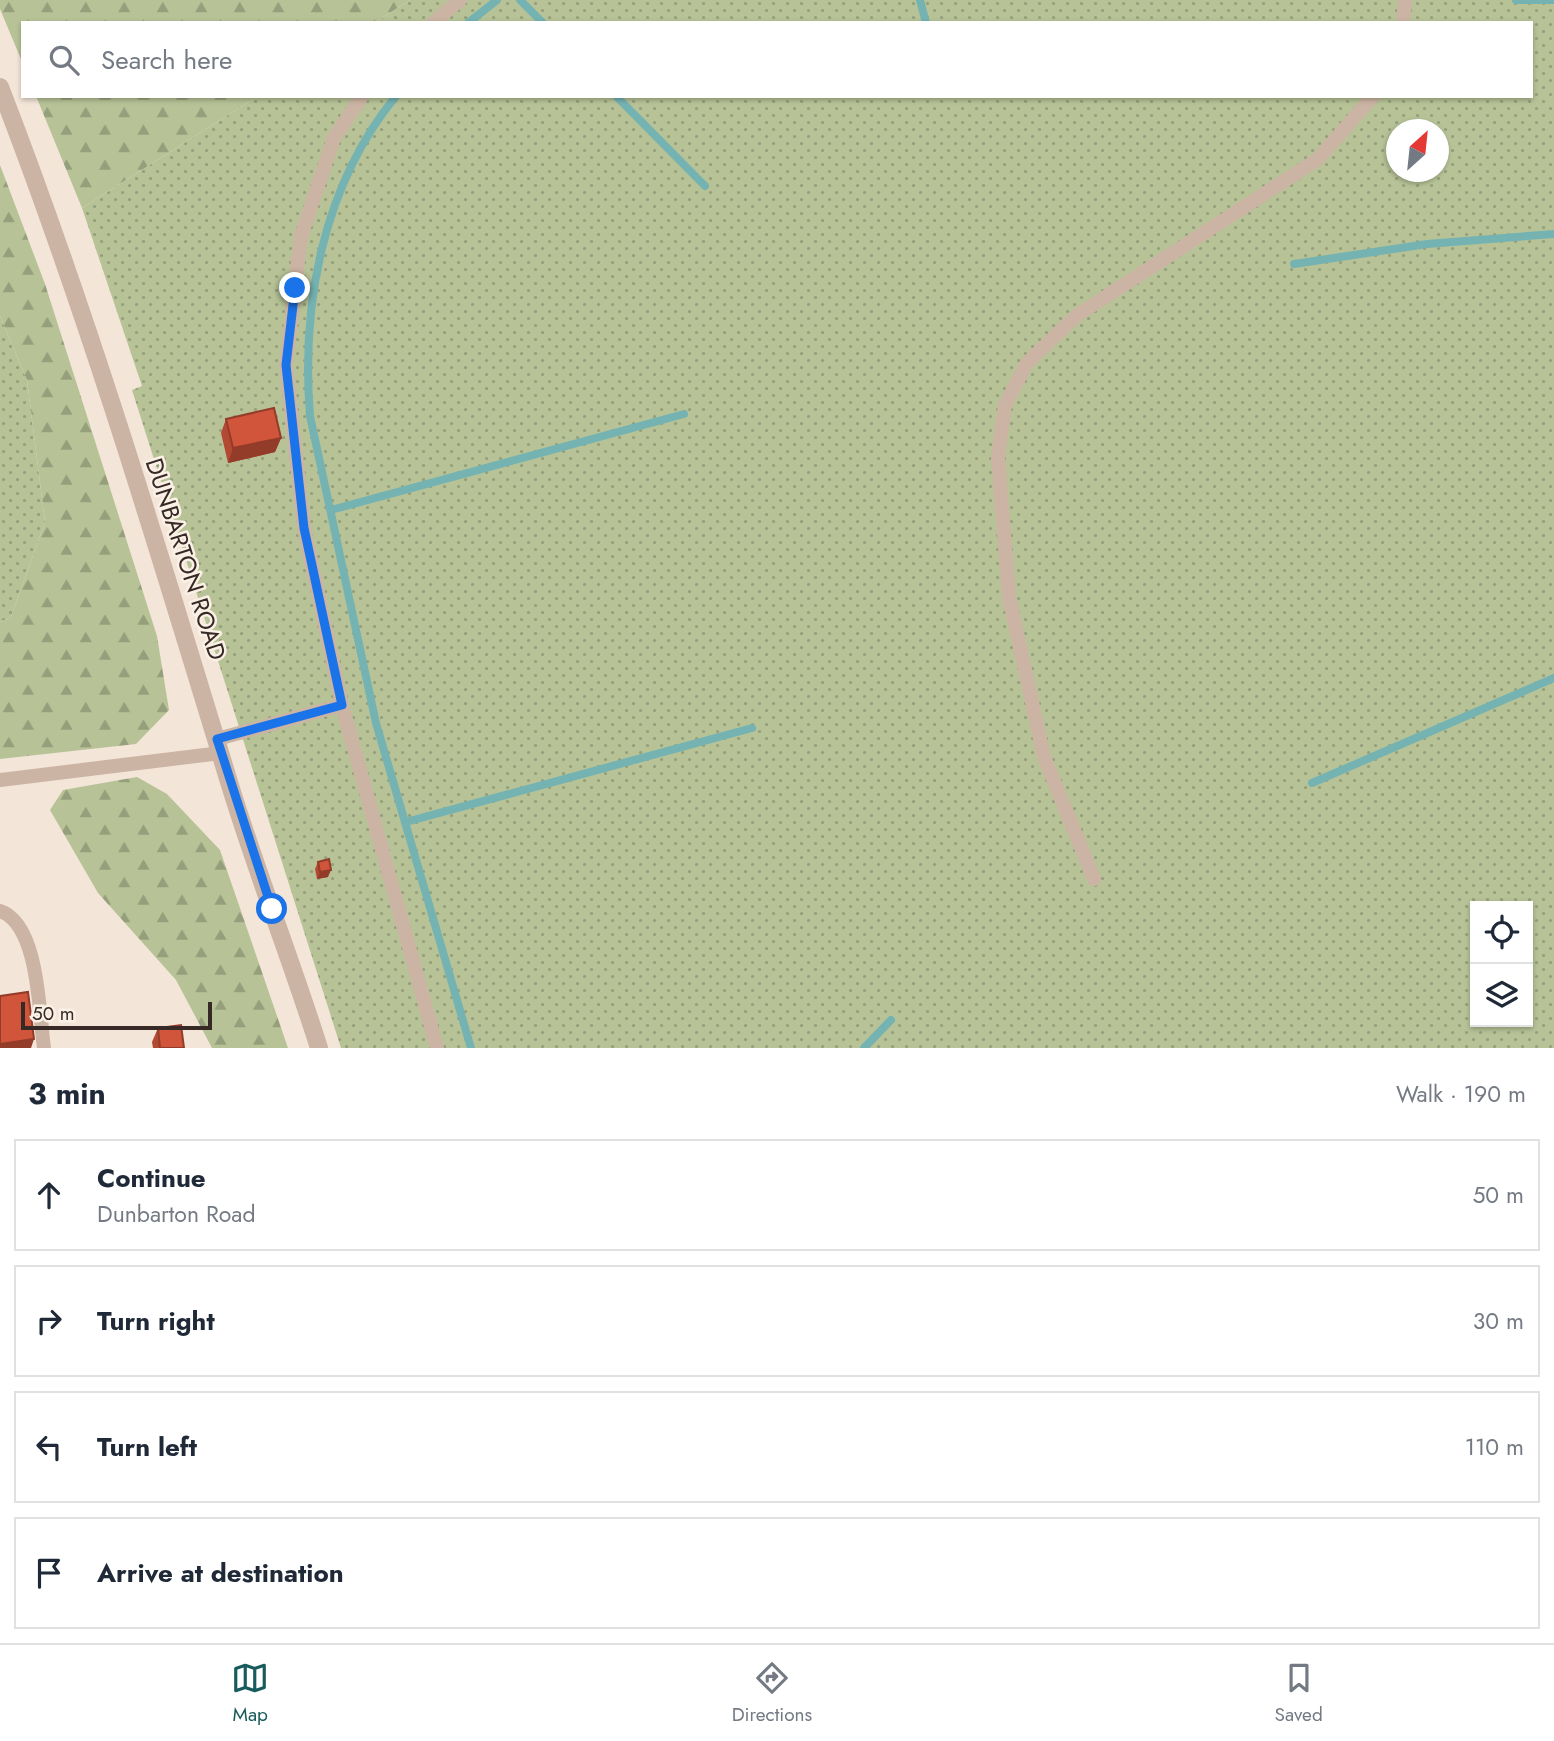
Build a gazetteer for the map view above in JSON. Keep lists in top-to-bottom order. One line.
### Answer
{"streets":{"street":["DUNBARTON ROAD"]},"scale_bar":"50 m","north":"top right","page":{"search":"Search here","scale":"50 m","heading":["3 min","Walk · 190 m"],"list":[["Continue","Dunbarton Road","50 m"],["Turn right","30 m"],["Turn left","110 m"],"Arrive at destination"],"nav":["Map","Directions","Saved"]}}
